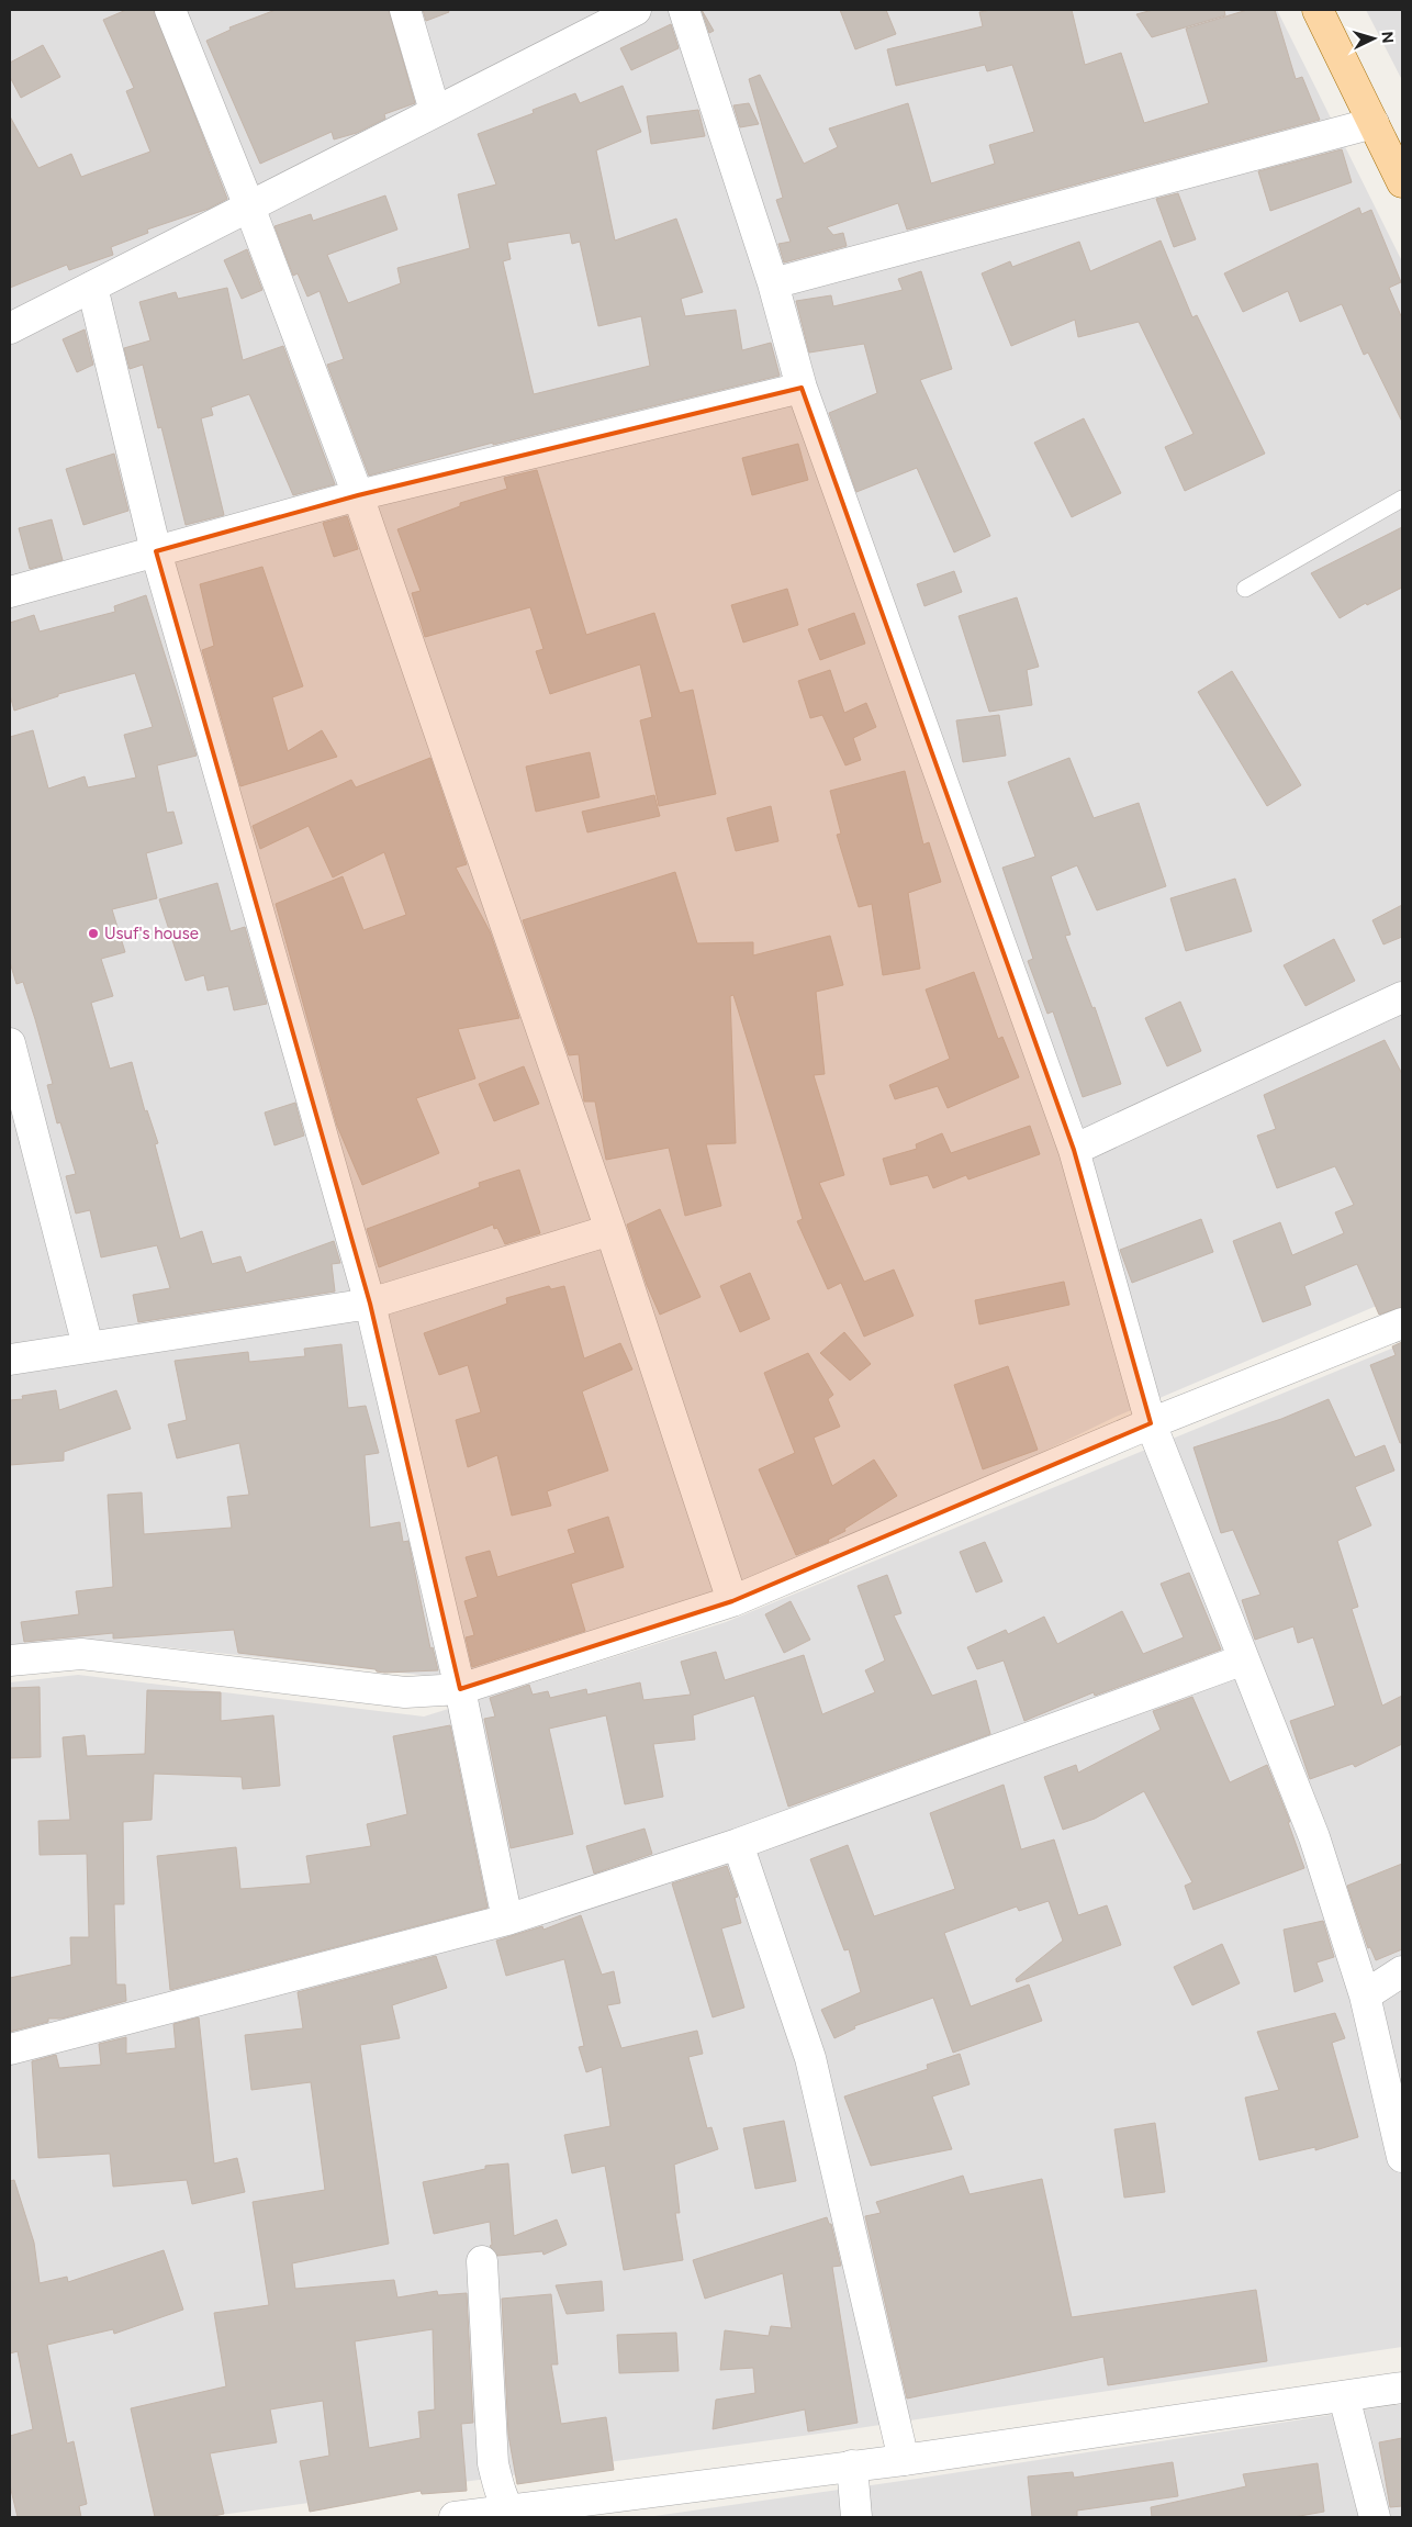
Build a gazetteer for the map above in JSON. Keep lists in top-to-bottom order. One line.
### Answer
{"places":["Usuf's house"],"north":"right"}
